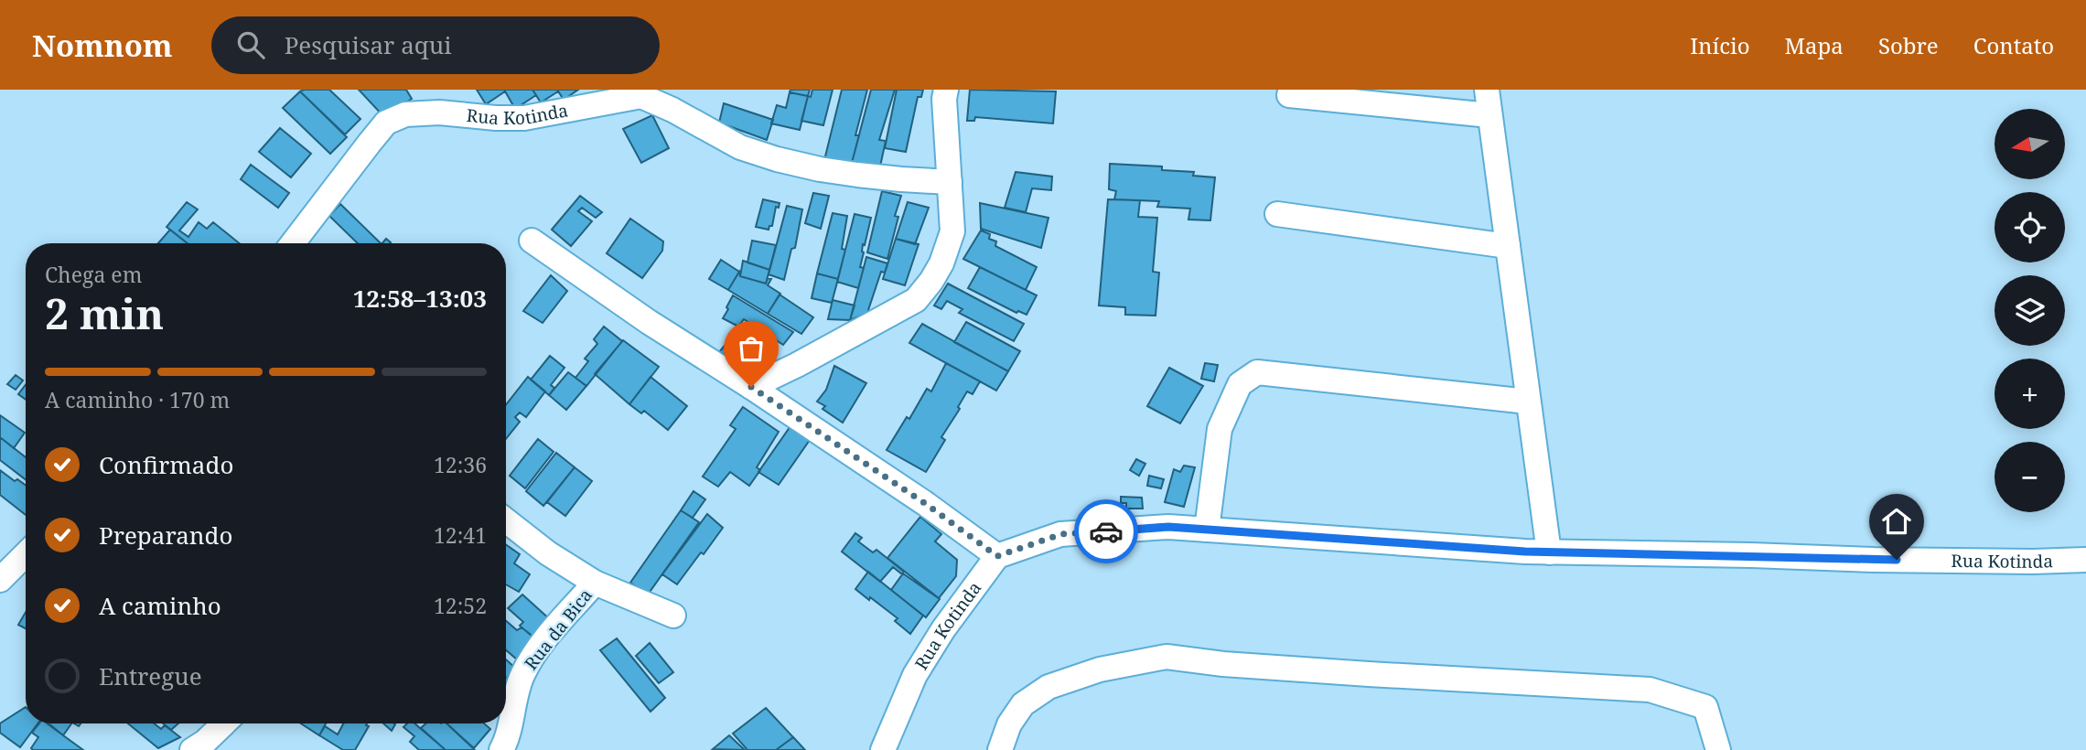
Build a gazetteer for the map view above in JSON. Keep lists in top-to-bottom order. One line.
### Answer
{"streets":{"street":["Rua Kotinda","Rua da Bica"]},"north":"left","page":{"header":"Nomnom","search":"Pesquisar aqui","nav":["Início","Mapa","Sobre","Contato"],"map_buttons":["+","−"],"heading":["2 min","Chega em","12:58–13:03"],"bar":"A caminho · 170 m","list":[["Confirmado","12:36"],["Preparando","12:41"],["A caminho","12:52"],"Entregue"]}}
